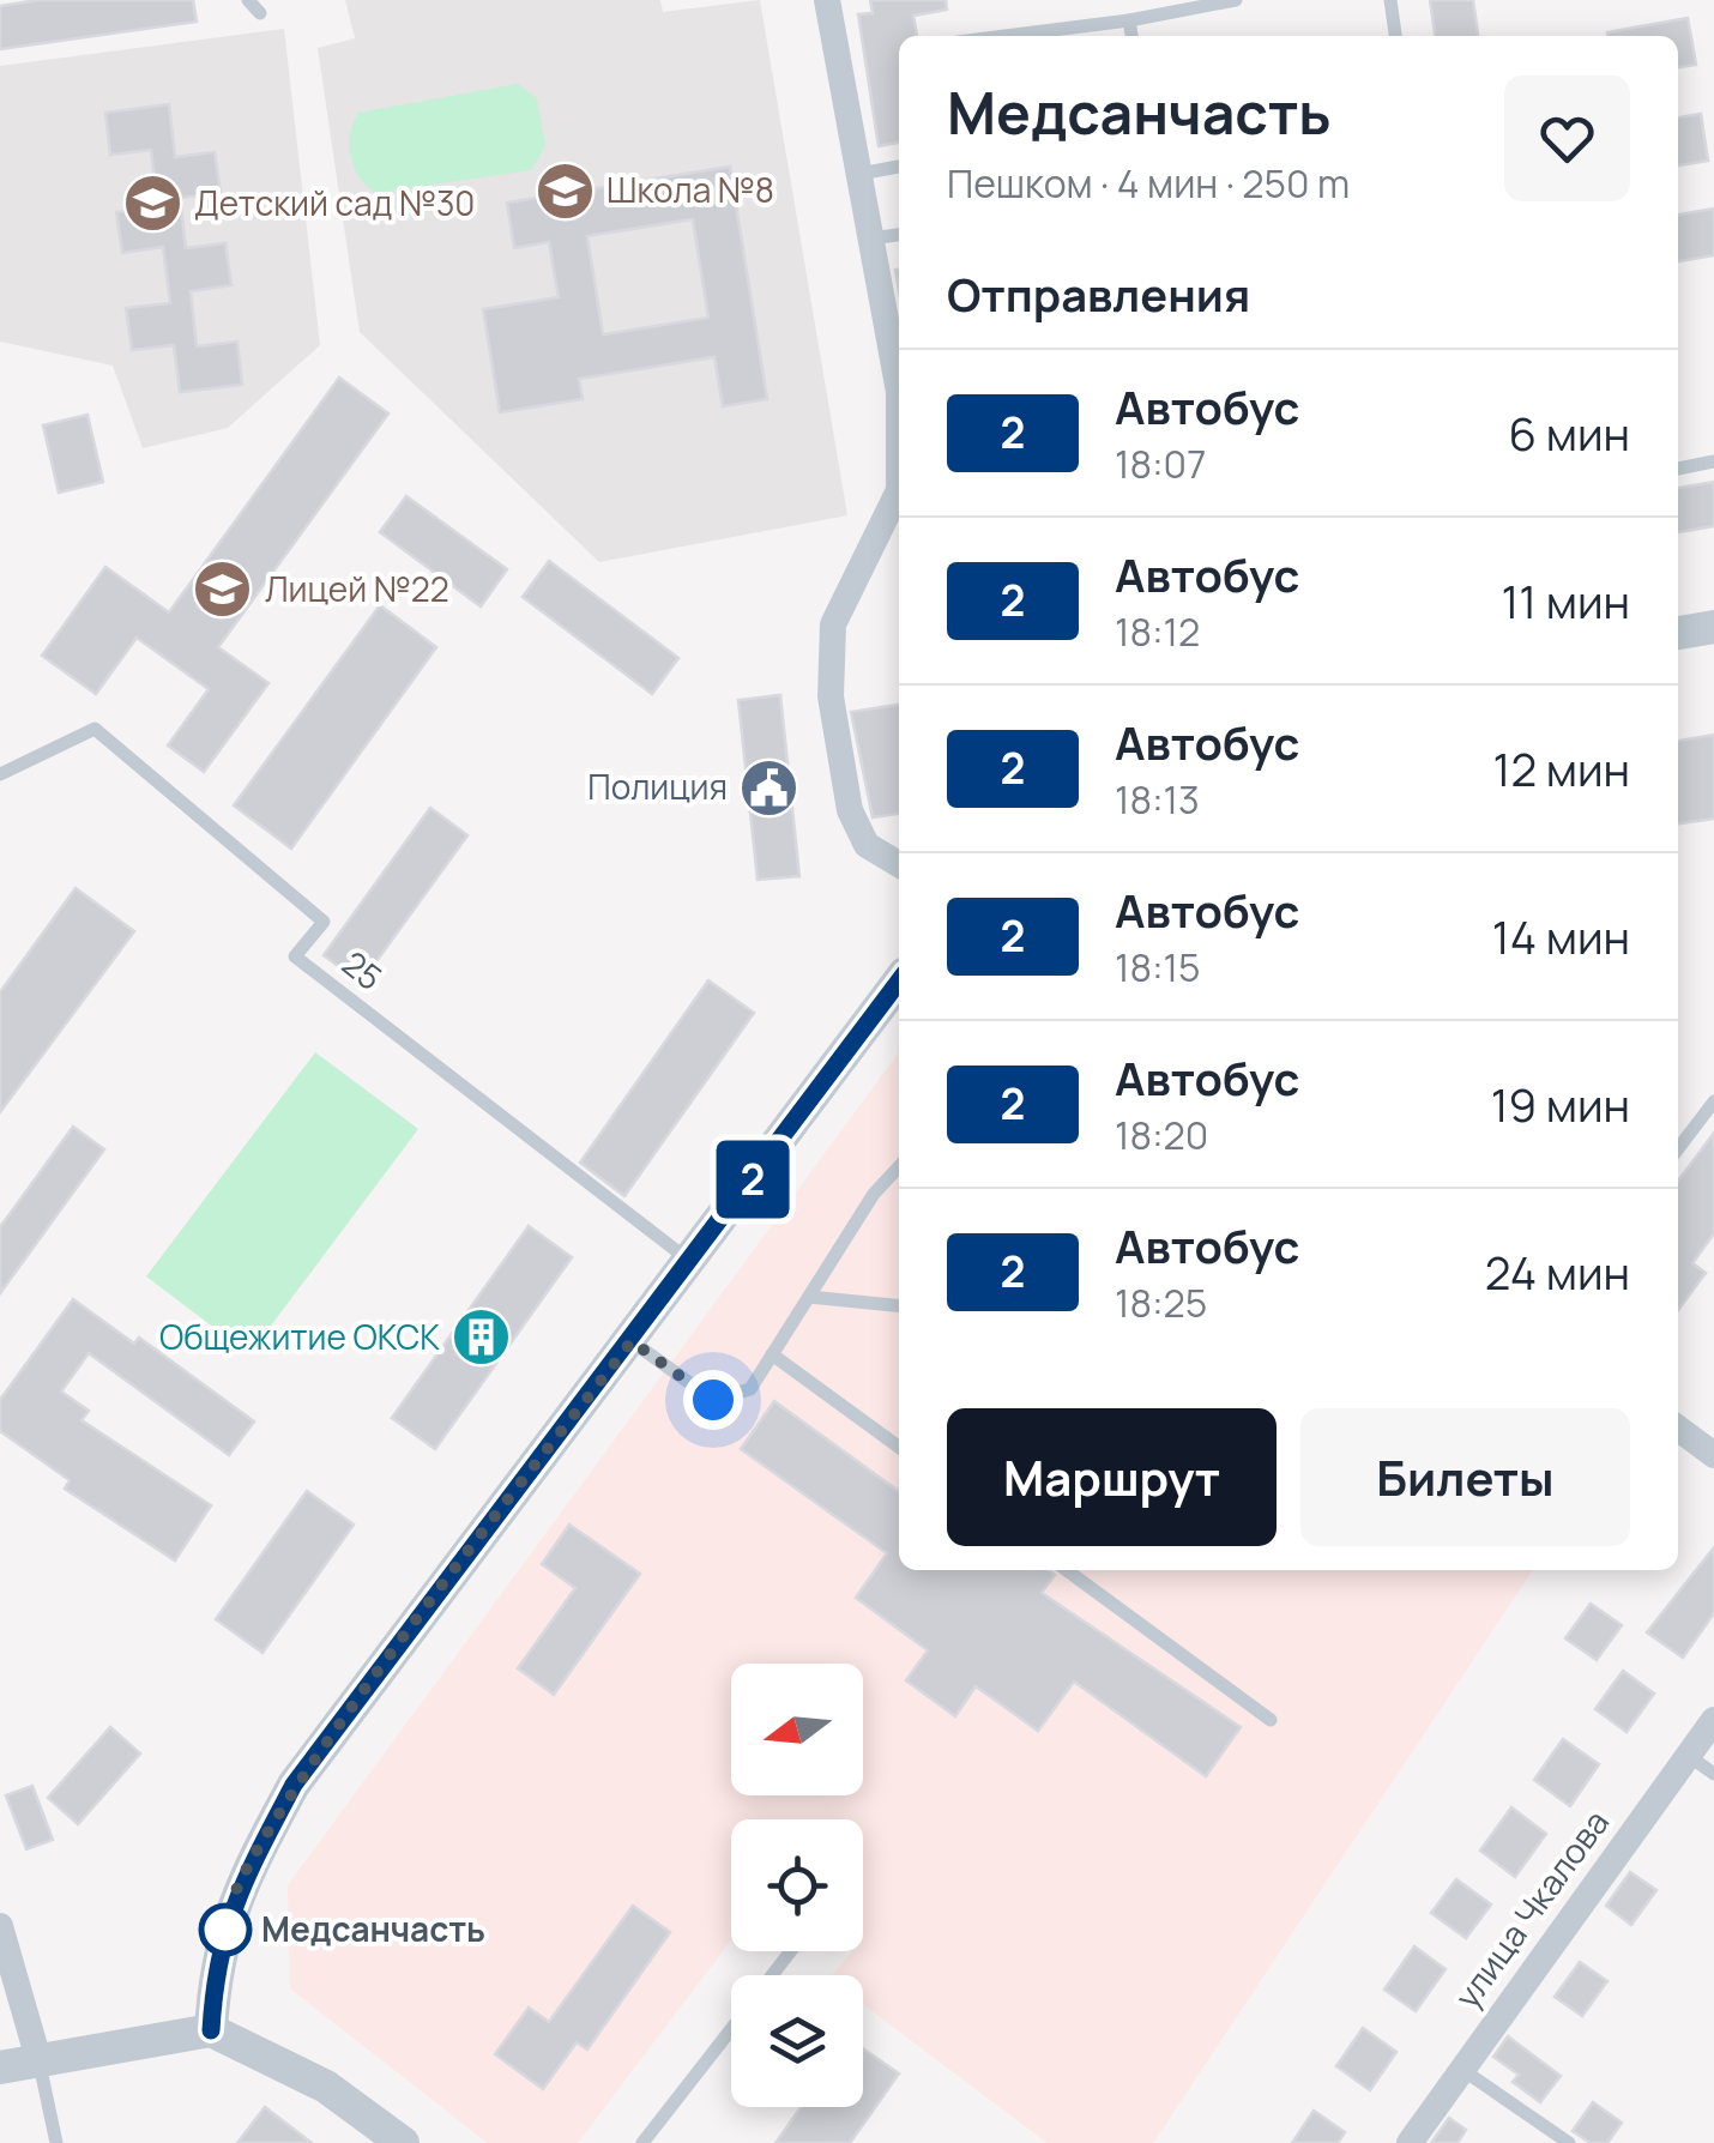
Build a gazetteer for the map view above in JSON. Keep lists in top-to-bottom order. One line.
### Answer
{"streets":{"street":["улица Чкалова"],"lane":["25"]},"places":{"school or university":["Школа №8","Детский сад №30","Лицей №22"],"public building":["Полиция"],"building":["Общежитие ОКСК"],"other":["Медсанчасть"]},"lines":["bus line 2"],"north":"left","page":{"on_map":"2","heading":[["Медсанчасть","Пешком · 4 мин · 250 m"],"Отправления"],"list":[{"mark":"2","name":"Автобус","note":"18:07","value":"6 мин"},{"mark":"2","name":"Автобус","note":"18:12","value":"11 мин"},{"mark":"2","name":"Автобус","note":"18:13","value":"12 мин"},{"mark":"2","name":"Автобус","note":"18:15","value":"14 мин"},{"mark":"2","name":"Автобус","note":"18:20","value":"19 мин"},{"mark":"2","name":"Автобус","note":"18:25","value":"24 мин"}],"buttons":["Маршрут","Билеты"]}}
